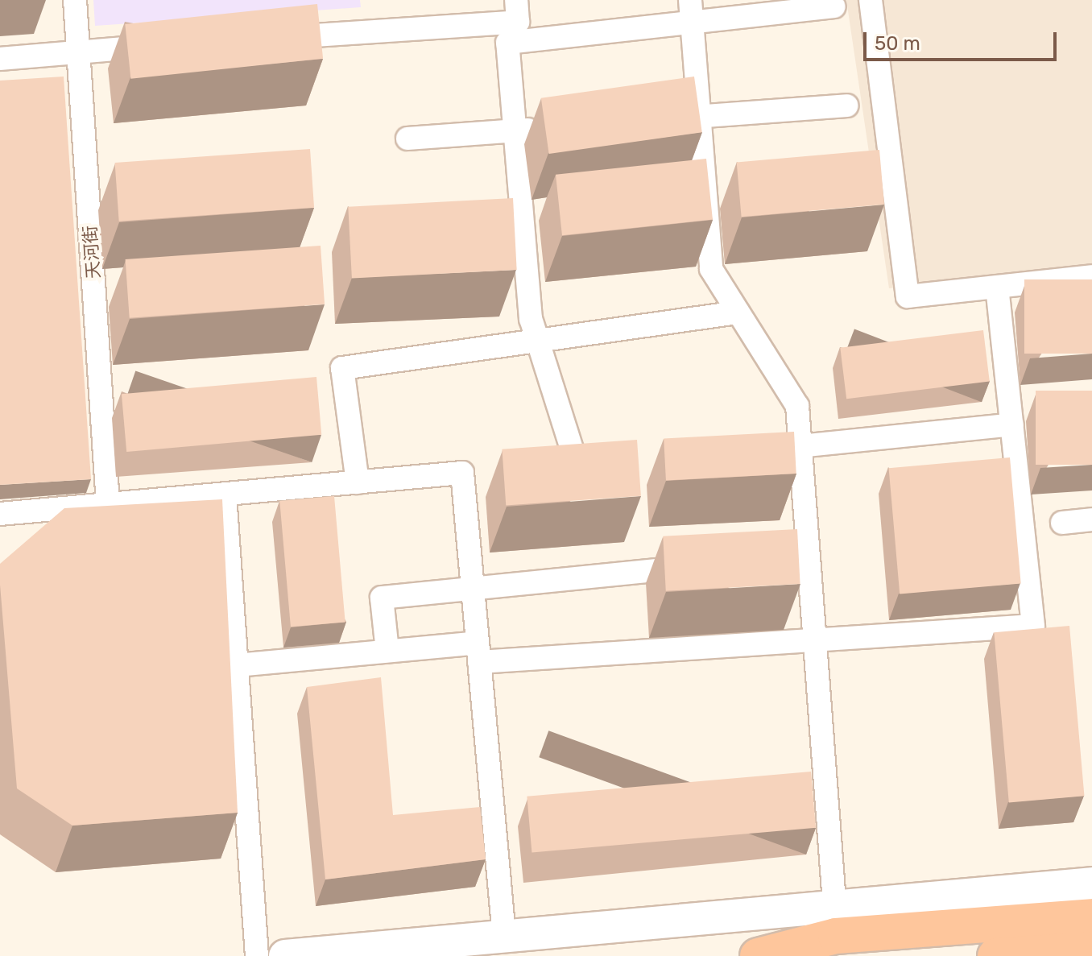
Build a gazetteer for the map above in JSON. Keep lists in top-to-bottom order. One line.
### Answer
{"streets":{"street":["天河街"]},"scale_bar":"50 m"}
